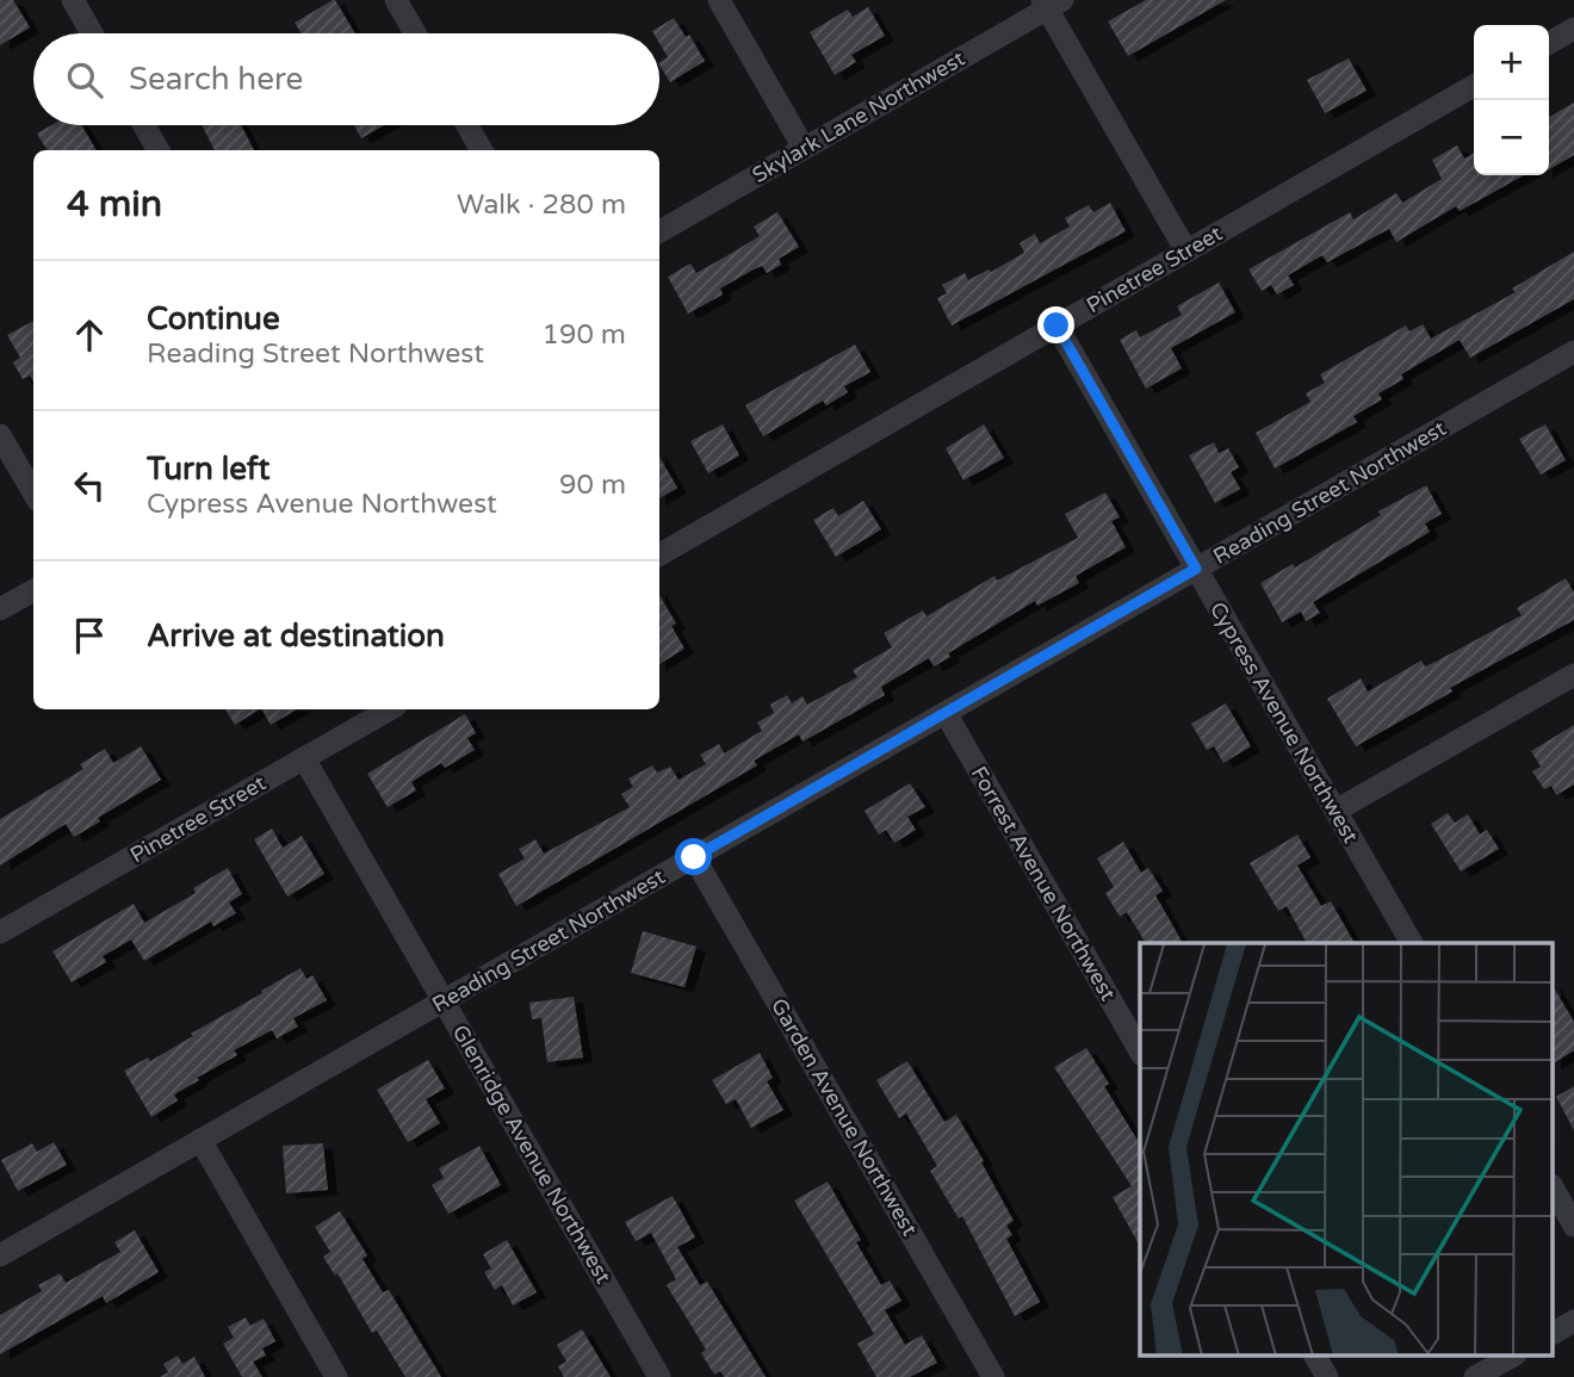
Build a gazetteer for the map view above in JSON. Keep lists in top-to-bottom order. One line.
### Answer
{"streets":{"street":["Skylark Lane Northwest","Pinetree Street","Reading Street Northwest","Cypress Avenue Northwest","Forrest Avenue Northwest","Garden Avenue Northwest","Glenridge Avenue Northwest"]},"crossings":[["Pinetree Street","Cypress Avenue Northwest"],["Pinetree Street","Glenridge Avenue Northwest"],["Reading Street Northwest","Cypress Avenue Northwest"],["Reading Street Northwest","Forrest Avenue Northwest"],["Reading Street Northwest","Garden Avenue Northwest"],["Reading Street Northwest","Glenridge Avenue Northwest"]],"page":{"map_buttons":["+","−"],"search":"Search here","heading":["4 min","Walk · 280 m"],"list":[["Continue","Reading Street Northwest","190 m"],["Turn left","Cypress Avenue Northwest","90 m"],"Arrive at destination"]}}
